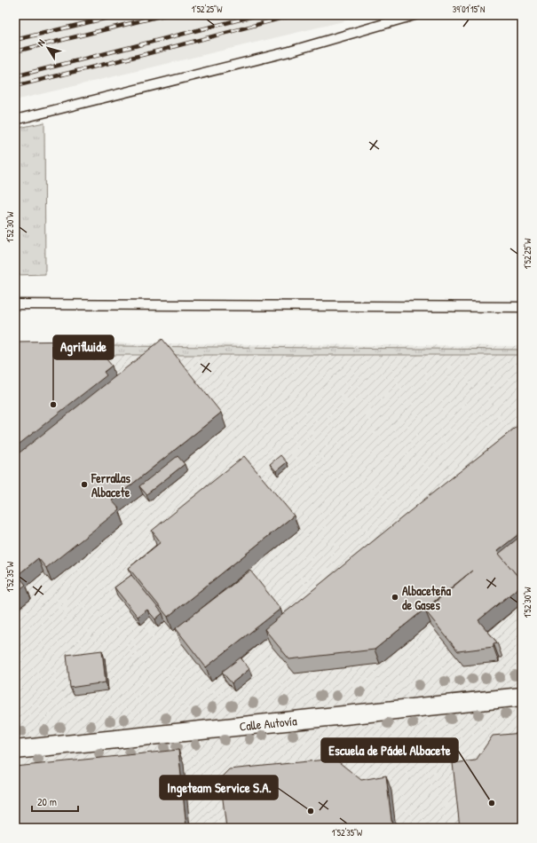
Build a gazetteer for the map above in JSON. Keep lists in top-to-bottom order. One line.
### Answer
{"streets":{"street":["Calle Autovía"]},"places":["Agrifluide","Ferrallas Albacete","Albaceteña de Gases","Escuela de Pádel Albacete","Ingeteam Service S.A."],"scale_bar":"20 m","north":"top left","coordinates":["1°52'25\"W","39°01'15\"N","1°52'30\"W","1°52'35\"W"]}
